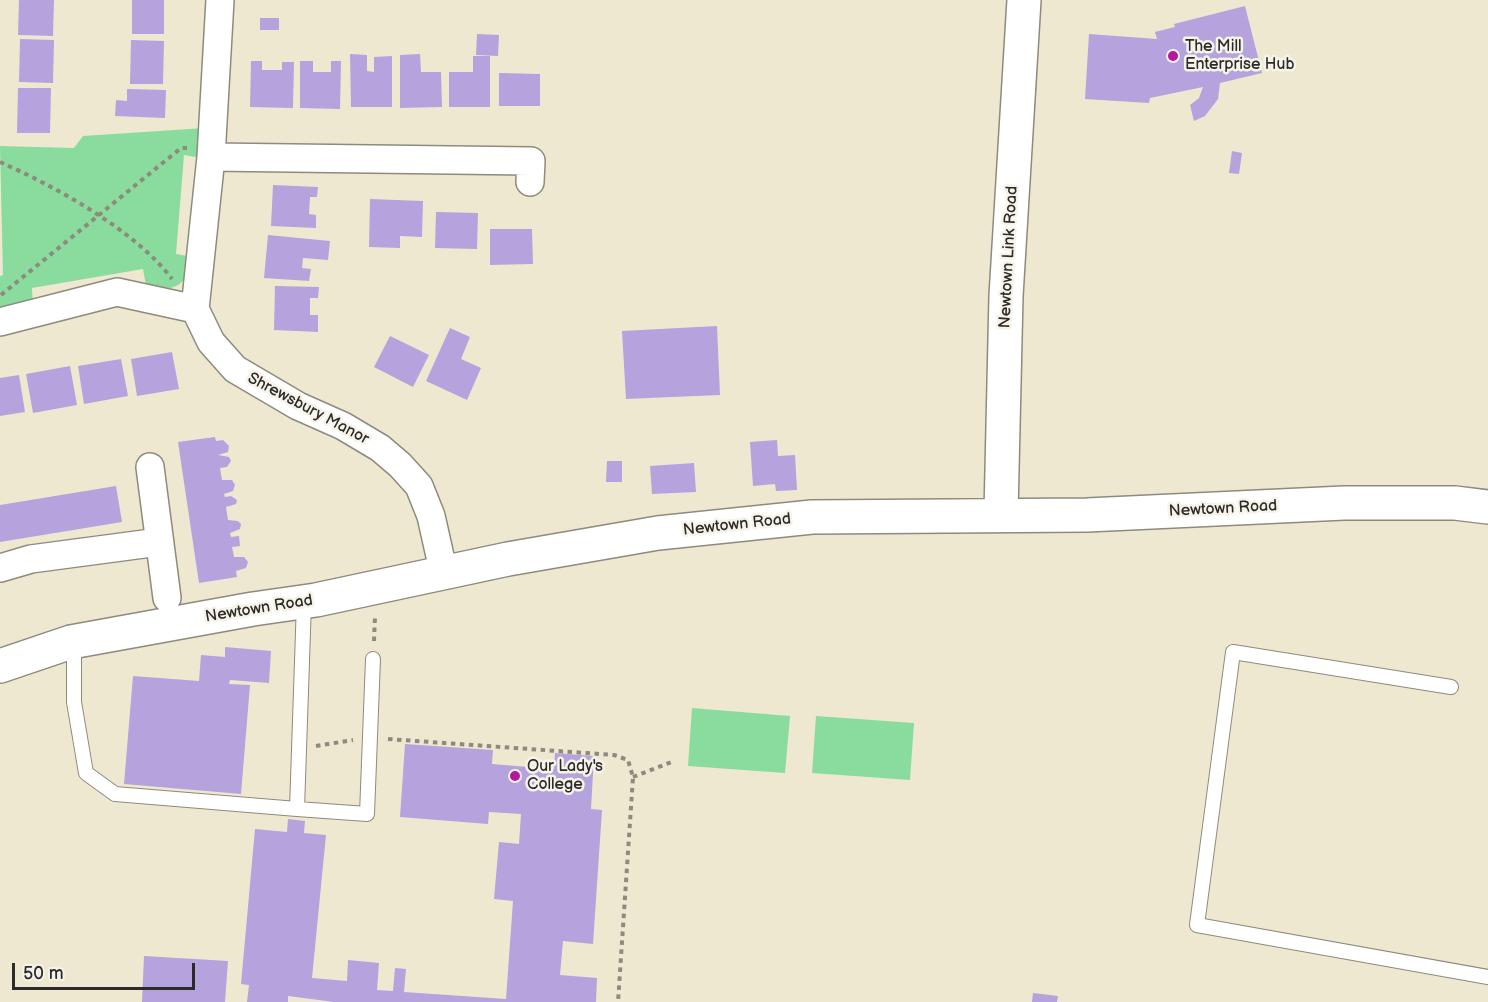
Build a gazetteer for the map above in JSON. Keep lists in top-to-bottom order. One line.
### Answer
{"streets":{"street":["Newtown Link Road","Shrewsbury Manor","Newtown Road"]},"crossings":[["Newtown Link Road","Newtown Road"],["Shrewsbury Manor","Newtown Road"]],"places":["The Mill Enterprise Hub","Our Lady's College"],"scale_bar":"50 m"}
